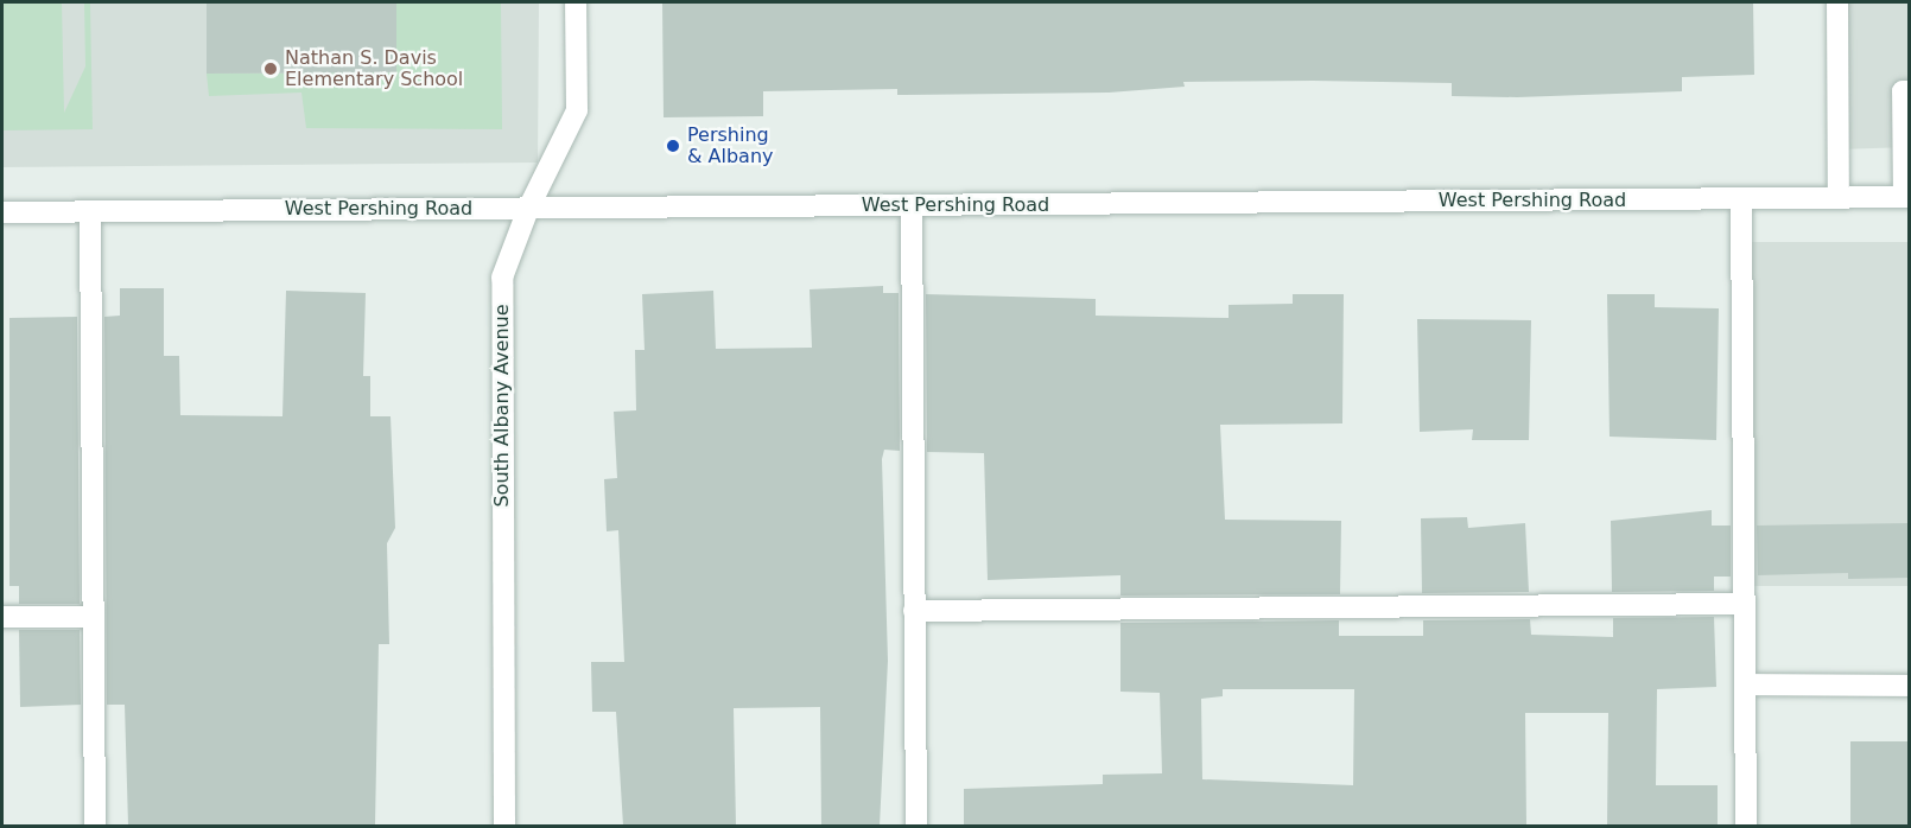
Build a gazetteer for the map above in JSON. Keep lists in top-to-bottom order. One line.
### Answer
{"streets":{"street":["West Pershing Road","South Albany Avenue"]},"crossings":[["West Pershing Road","South Albany Avenue"]],"places":["Nathan S. Davis Elementary School","Pershing & Albany"]}
